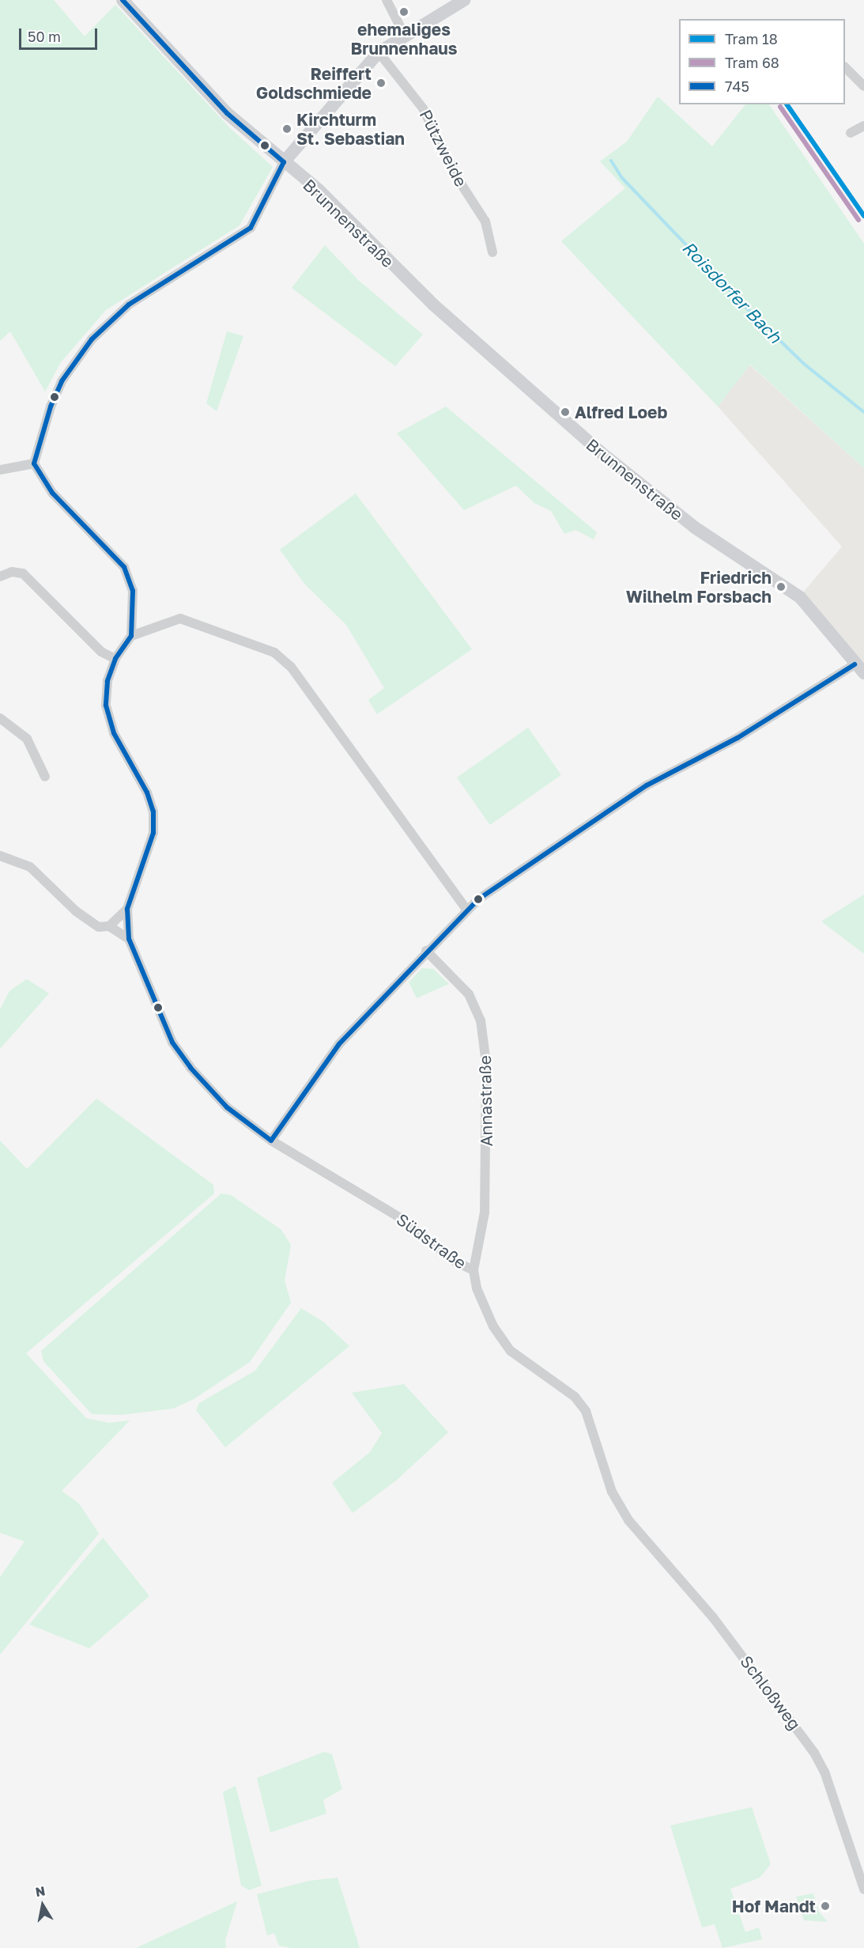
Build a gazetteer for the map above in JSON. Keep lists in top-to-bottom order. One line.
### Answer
{"streets":{"street":["Pützweide","Brunnenstraße","Annastraße","Südstraße","Schloßweg"]},"crossings":[["Annastraße","Südstraße"],["Südstraße","Schloßweg"]],"water":["Roisdorfer Bach"],"places":["ehemaliges Brunnenhaus","Reiffert Goldschmiede","Kirchturm St. Sebastian","Alfred Loeb","Friedrich Wilhelm Forsbach","Hof Mandt"],"lines":["transit line 745","tram line 18","tram line 68"],"legend":["Tram 18","Tram 68","745"],"scale_bar":"50 m","north":"top"}
